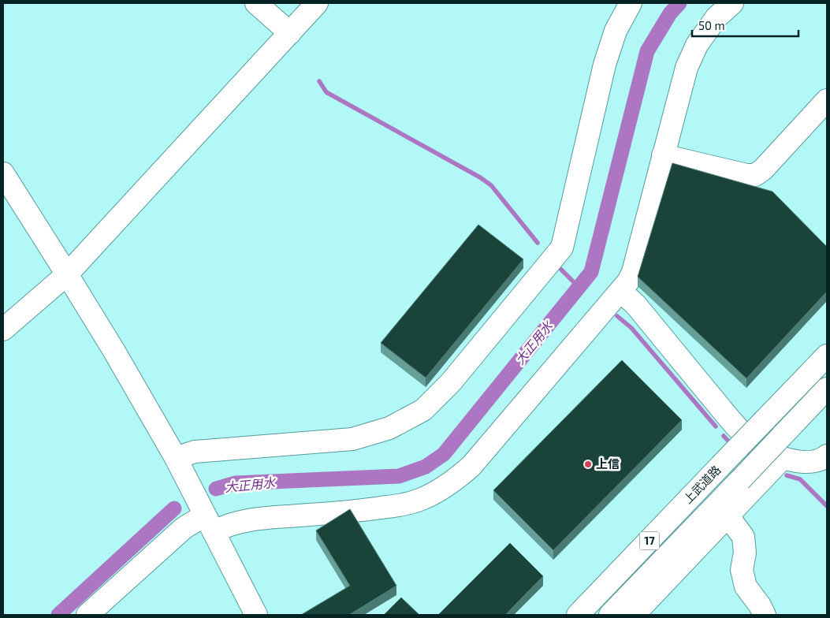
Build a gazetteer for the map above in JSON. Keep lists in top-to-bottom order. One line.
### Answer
{"streets":{"main road":["上武道路","17"]},"water":["大正用水"],"places":["上信"],"scale_bar":"50 m"}
